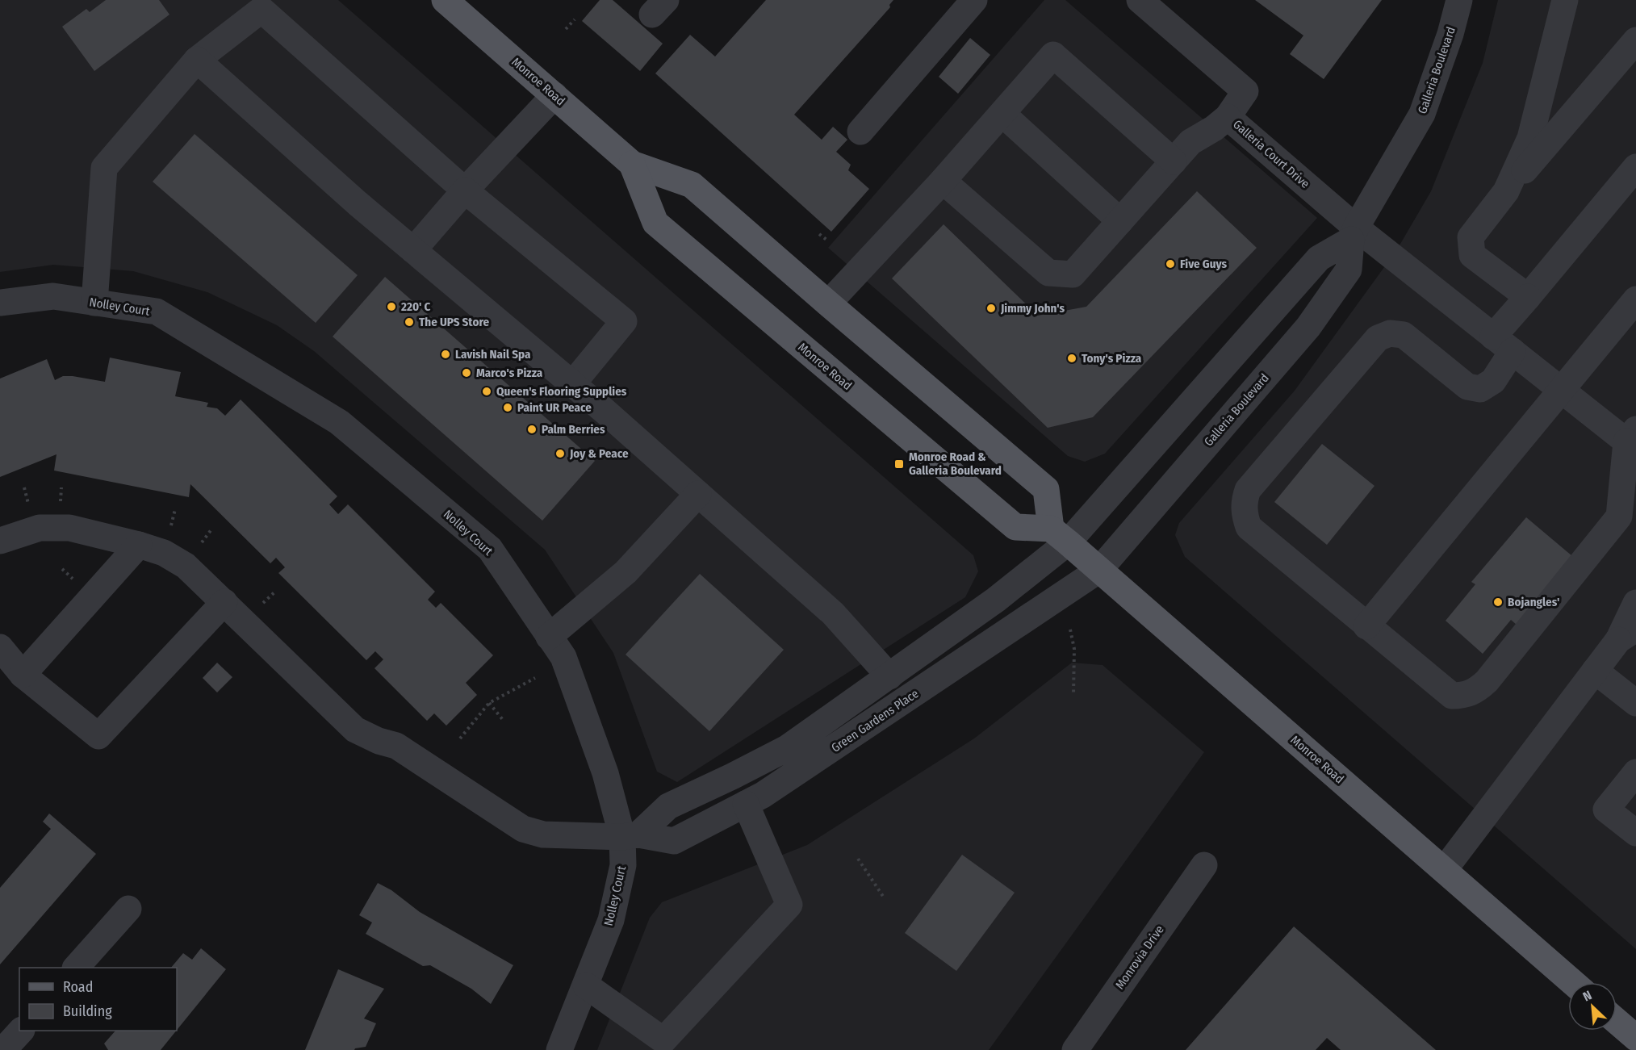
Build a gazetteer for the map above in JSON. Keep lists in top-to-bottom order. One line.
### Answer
{"streets":{"main road":["Monroe Road"],"street":["Galleria Boulevard","Galleria Court Drive","Nolley Court","Green Gardens Place","Monrovia Drive"]},"crossings":[["Galleria Boulevard","Monroe Road"],["Galleria Boulevard","Galleria Court Drive"],["Galleria Boulevard","Green Gardens Place"],["Monroe Road","Green Gardens Place"],["Nolley Court","Green Gardens Place"]],"places":{"other":["Five Guys","220' C","Jimmy John's","The UPS Store","Lavish Nail Spa","Tony's Pizza","Marco's Pizza","Queen's Flooring Supplies","Paint UR Peace","Palm Berries","Joy & Peace","Bojangles'"],"transit":["Monroe Road & Galleria Boulevard"]},"legend":["Road","Building"],"north":"top left"}
